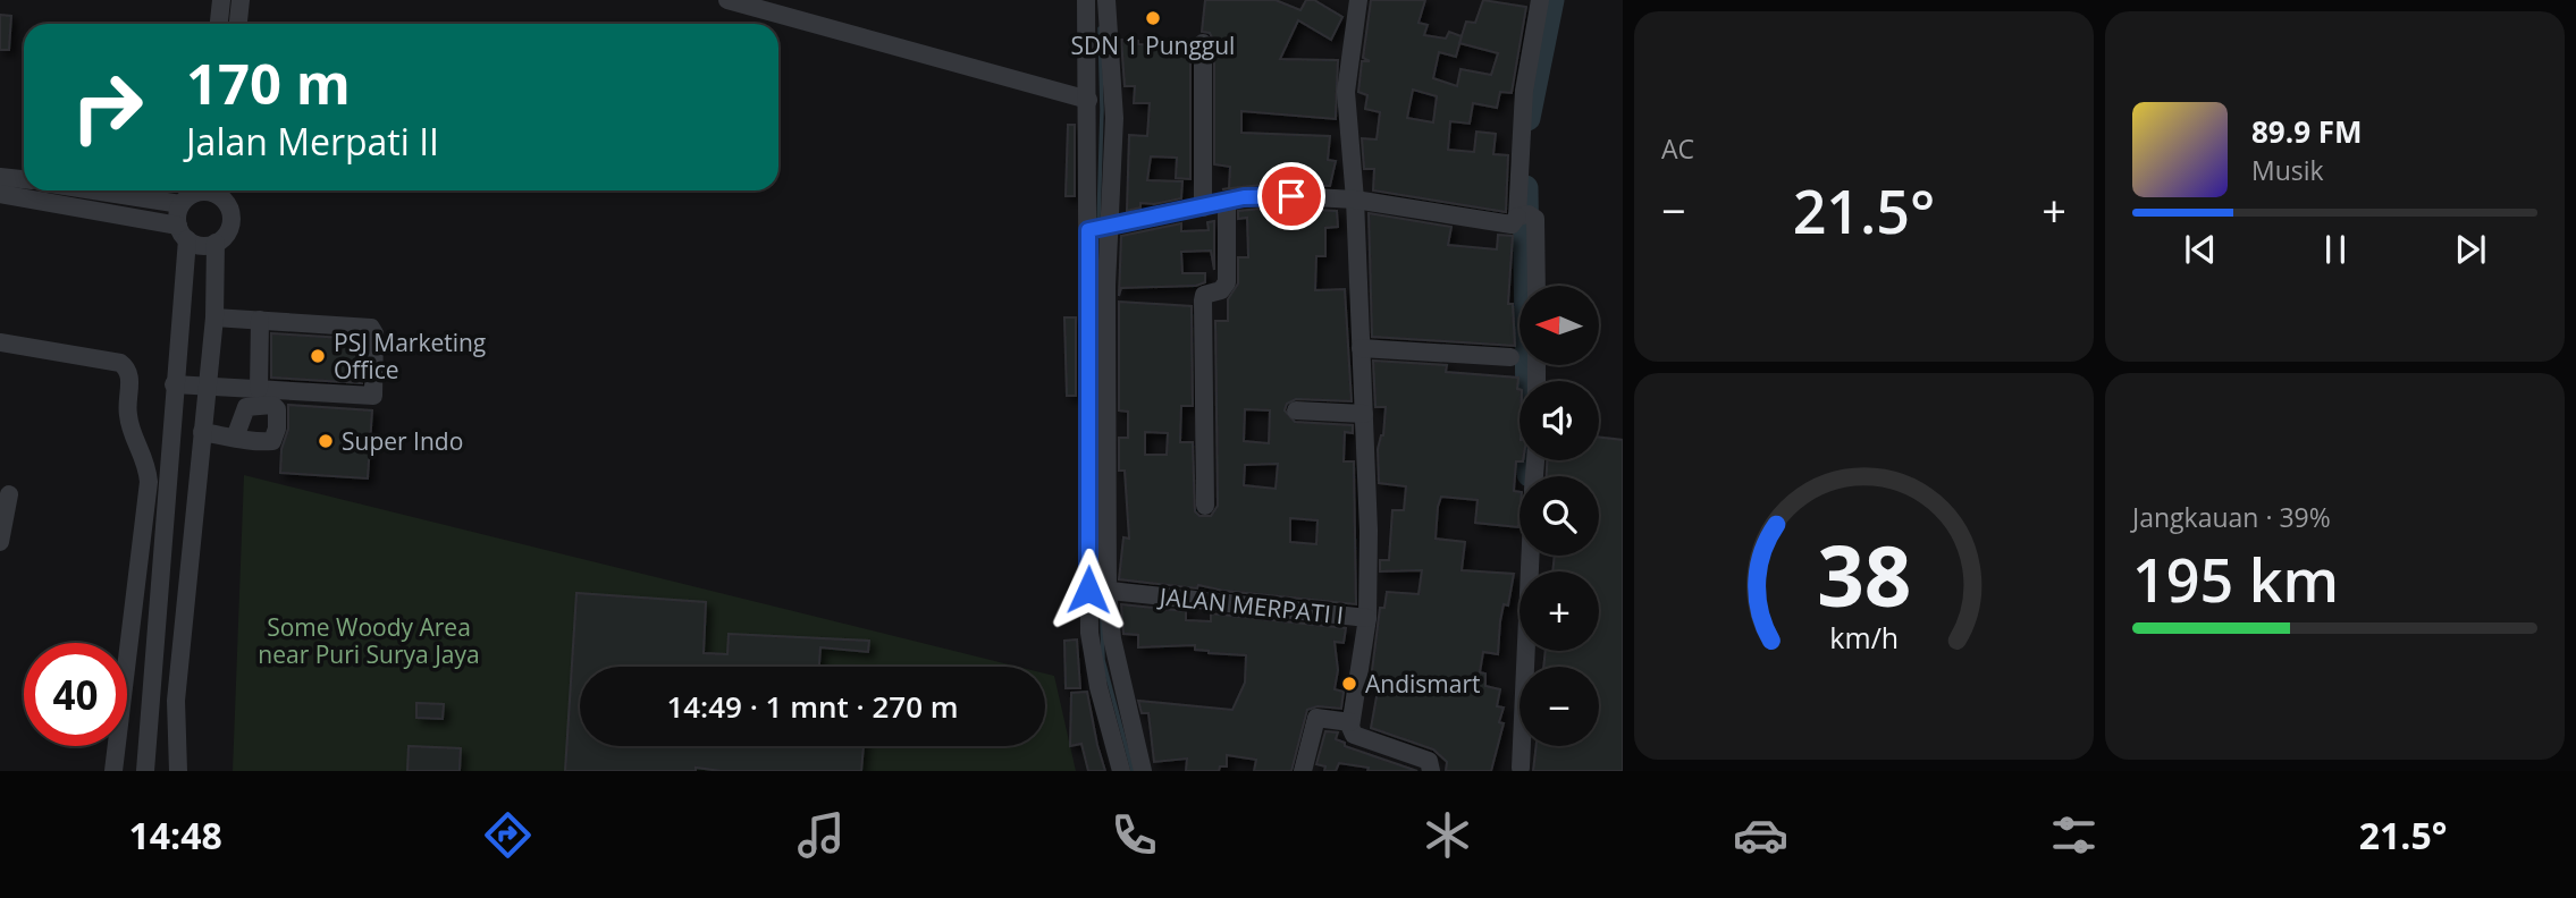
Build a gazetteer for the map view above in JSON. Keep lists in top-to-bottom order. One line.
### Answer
{"streets":{"street":["JALAN MERPATI I"]},"parks":["Some Woody Area near Puri Surya Jaya"],"places":["SDN 1 Punggul","PSJ Marketing Office","Super Indo","Andismart"],"north":"left","page":{"tile":["AC",["Jangkauan · 39%","195 km"]],"turn":["170 m","Jalan Merpati II"],"song":["89.9 FM","Musik"],"heat":["−","21.5°","+"],"map_buttons":["+","−"],"limit":"40","trip":"14:49 · 1 mnt · 270 m","tabs":["14:48","21.5°"],"gauge":["38","km/h"]}}
